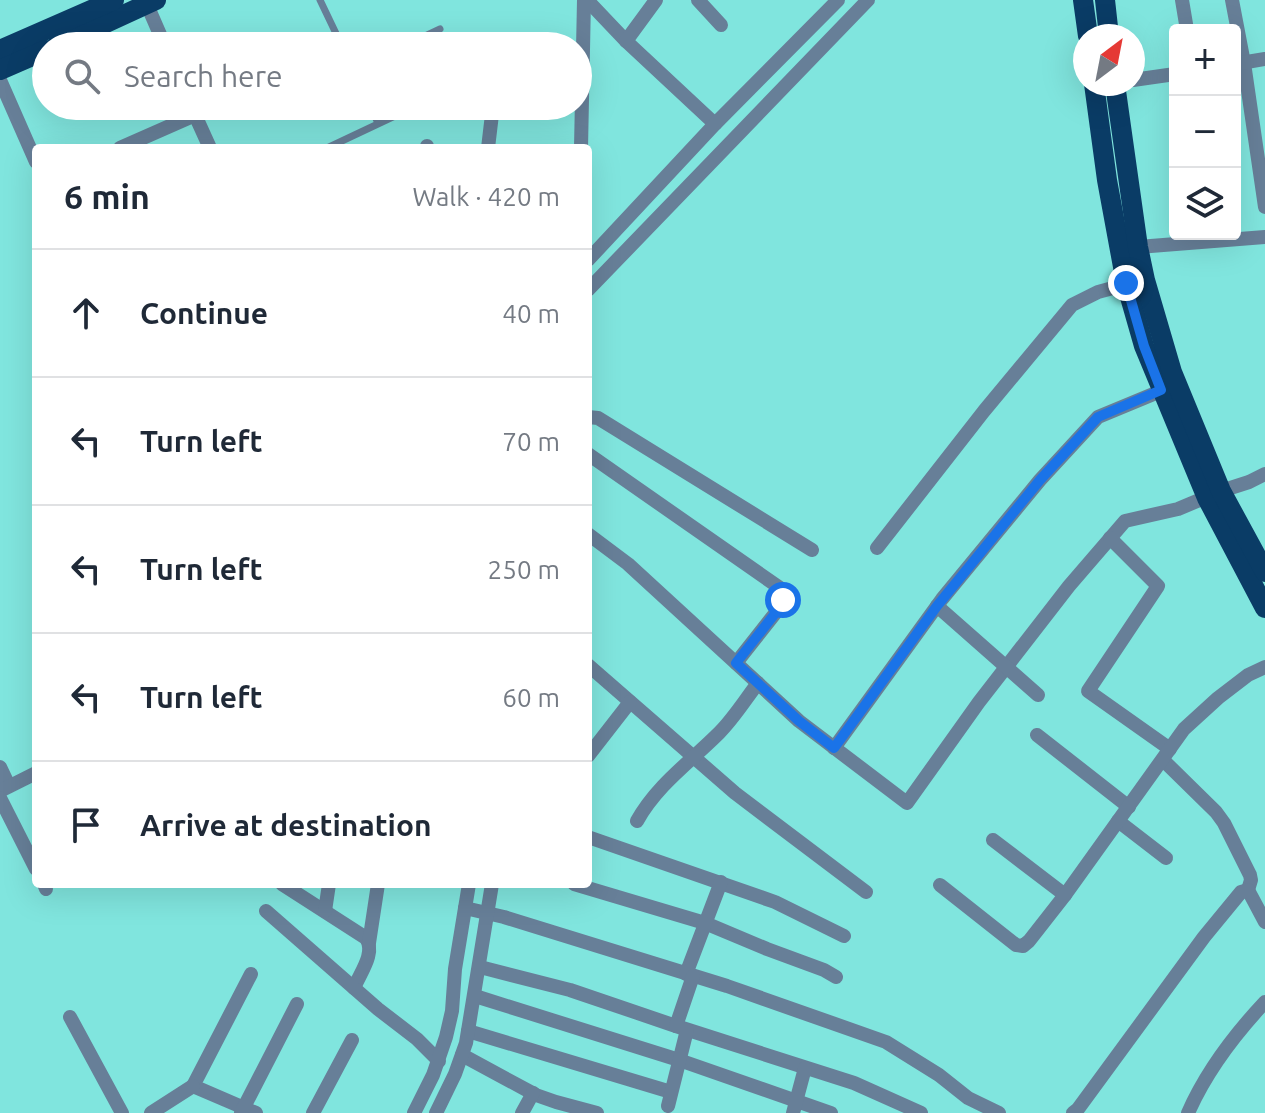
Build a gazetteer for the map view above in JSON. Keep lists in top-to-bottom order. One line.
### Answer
{"north":"top right","page":{"map_buttons":["+","−"],"search":"Search here","heading":["6 min","Walk · 420 m"],"list":[["Continue","40 m"],["Turn left","70 m"],["Turn left","250 m"],["Turn left","60 m"],"Arrive at destination"]}}
